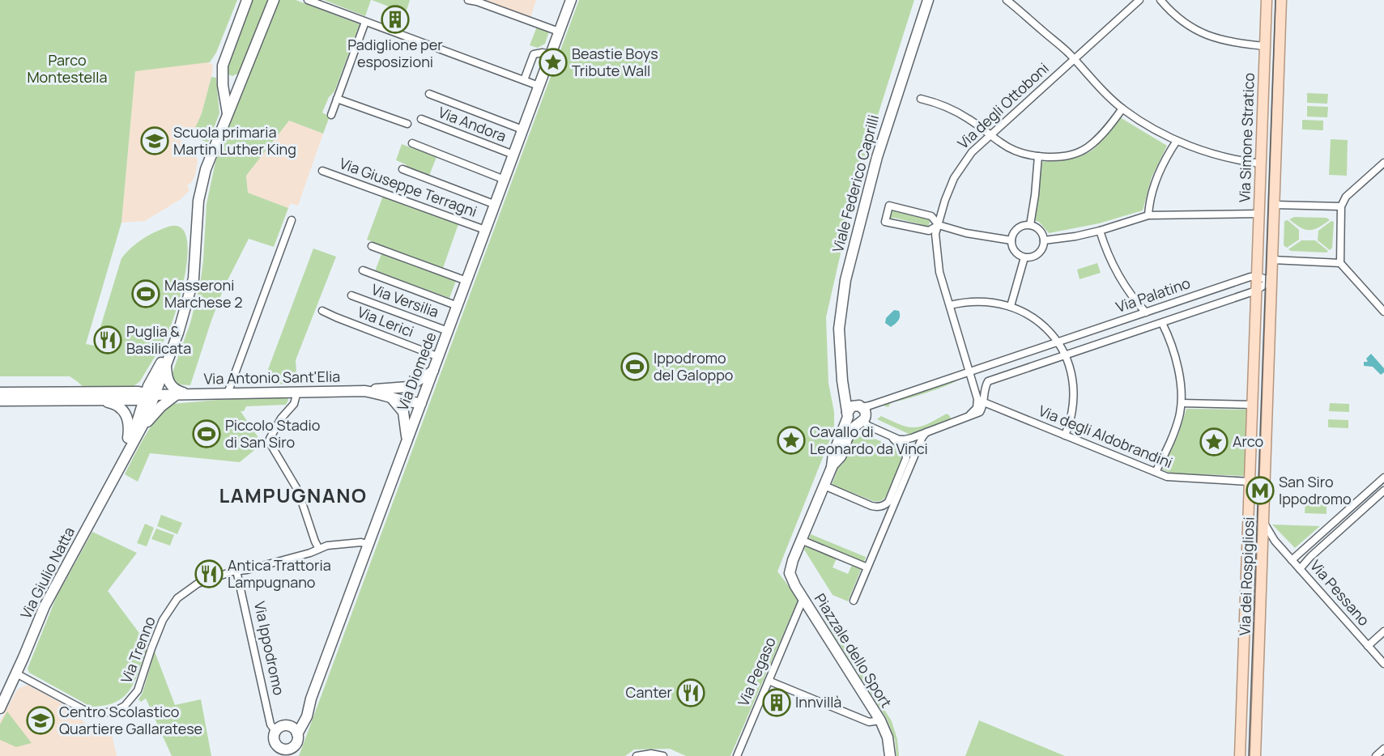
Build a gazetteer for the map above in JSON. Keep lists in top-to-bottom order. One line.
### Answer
{"streets":{"main road":["Via Simone Stratico","Via dei Rospigliosi"],"street":["Via degli Ottoboni","Via Andora","Viale Federico Caprilli","Via Giuseppe Terragni","Via Palatino","Via Versilia","Via Lerici","Via Diomede","Via Antonio Sant'Elia","Via degli Aldobrandini","Via Giulio Natta","Via Pessano","Via Ippodromo","Via Trenno","Piazzale dello Sport","Via Pegaso"]},"crossings":[["Via degli Ottoboni","Via Palatino"],["Via Andora","Via Diomede"],["Via Simone Stratico","Via Palatino"],["Via Simone Stratico","Via dei Rospigliosi"],["Viale Federico Caprilli","Piazzale dello Sport"],["Via Giuseppe Terragni","Via Diomede"],["Via Palatino","Via degli Aldobrandini"],["Via Palatino","Via dei Rospigliosi"],["Via Versilia","Via Diomede"],["Via Lerici","Via Diomede"],["Via Diomede","Via Ippodromo"],["Via Diomede","Via Trenno"],["Via Antonio Sant'Elia","Via Giulio Natta"],["Via degli Aldobrandini","Via dei Rospigliosi"],["Via Giulio Natta","Via Trenno"],["Via dei Rospigliosi","Via Pessano"],["Via Ippodromo","Via Trenno"],["Piazzale dello Sport","Via Pegaso"]],"districts":["LAMPUGNANO"],"parks":["Parco Montestella"],"places":{"building":["Padiglione per esposizioni","Innvillà"],"place":["Beastie Boys Tribute Wall","Cavallo di Leonardo da Vinci","Arco"],"school or university":["Scuola primaria Martin Luther King","Centro Scolastico Quartiere Gallaratese"],"sports":["Masseroni Marchese 2","Ippodromo del Galoppo","Piccolo Stadio di San Siro"],"restaurant":["Puglia & Basilicata","Antica Trattoria Lampugnano","Canter"],"metro station":["San Siro Ippodromo"]}}
